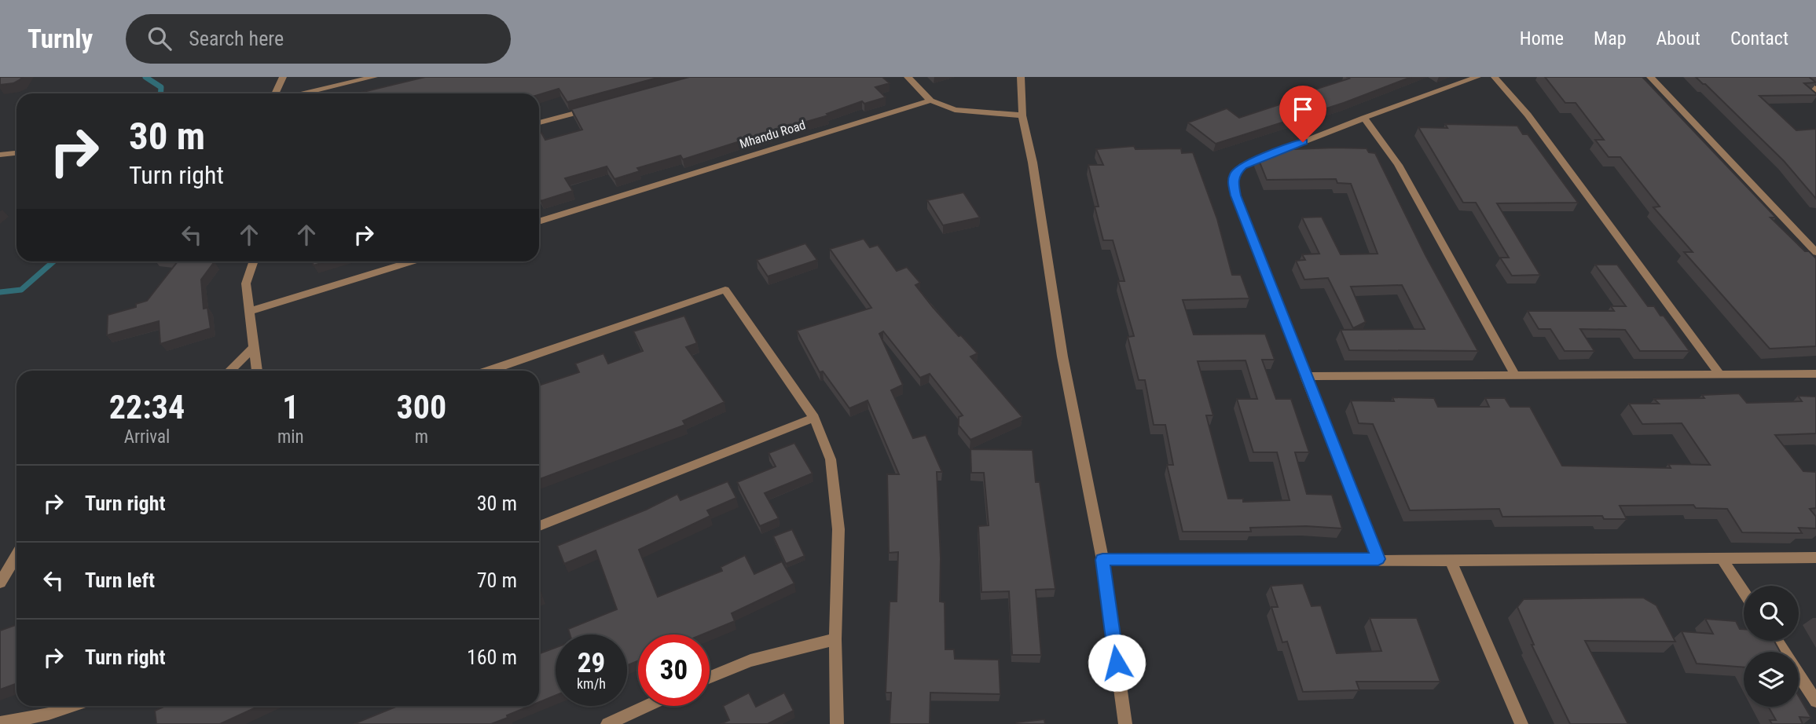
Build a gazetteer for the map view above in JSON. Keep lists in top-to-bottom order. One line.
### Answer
{"streets":{"street":["Mhandu Road"]},"page":{"header":"Turnly","search":"Search here","nav":["Home","Map","About","Contact"],"turn":["30 m","Turn right"],"eta":["22:34","Arrival","1","min","300","m"],"list":[{"name":"Turn right","value":"30 m"},{"name":"Turn left","value":"70 m"},{"name":"Turn right","value":"160 m"}],"speed":"29 km/h","limit":"30"}}
